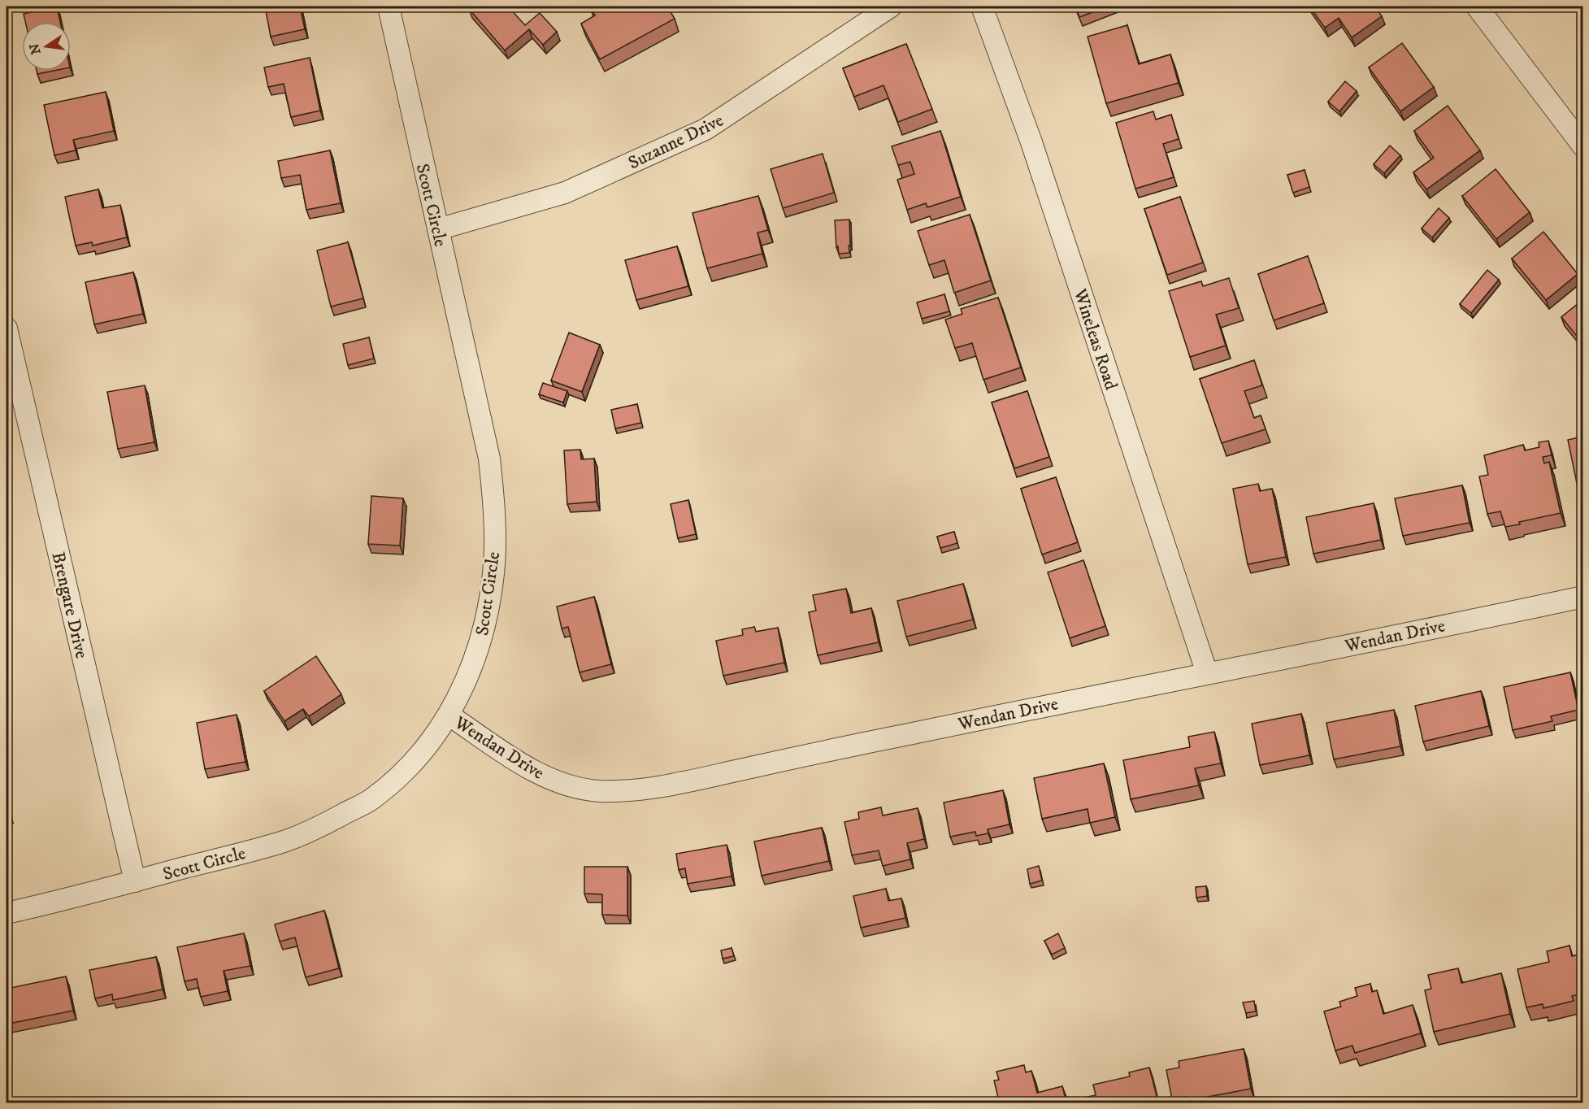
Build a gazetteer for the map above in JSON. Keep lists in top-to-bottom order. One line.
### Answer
{"streets":{"street":["Suzanne Drive","Scott Circle","Wineleas Road","Brengare Drive","Wendan Drive"]},"crossings":[["Suzanne Drive","Scott Circle"],["Scott Circle","Brengare Drive"],["Scott Circle","Wendan Drive"],["Wineleas Road","Wendan Drive"]],"north":"left"}
